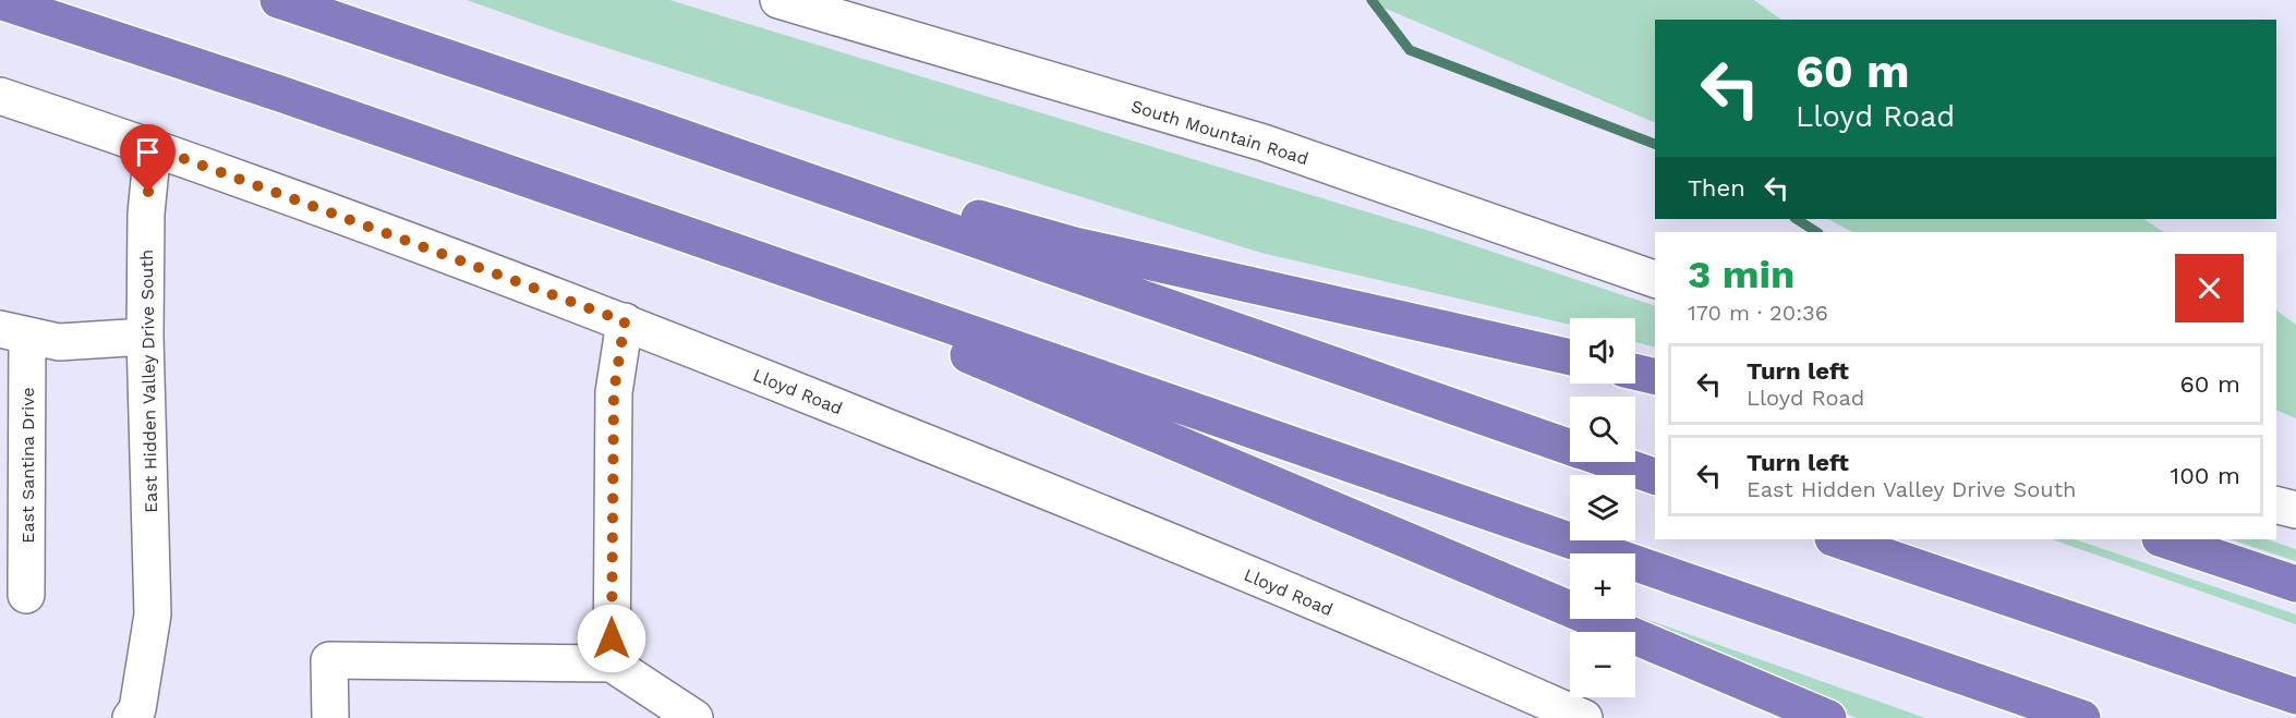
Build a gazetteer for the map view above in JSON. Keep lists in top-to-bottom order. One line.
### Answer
{"streets":{"street":["South Mountain Road","East Hidden Valley Drive South","Lloyd Road","East Santina Drive"]},"crossings":[["East Hidden Valley Drive South","Lloyd Road"]],"page":{"turn":["60 m","Lloyd Road"],"then":"Then","heading":["3 min","170 m · 20:36"],"map_buttons":["+","−"],"list":[{"name":"Turn left","note":"Lloyd Road","value":"60 m"},{"name":"Turn left","note":"East Hidden Valley Drive South","value":"100 m"}]}}
